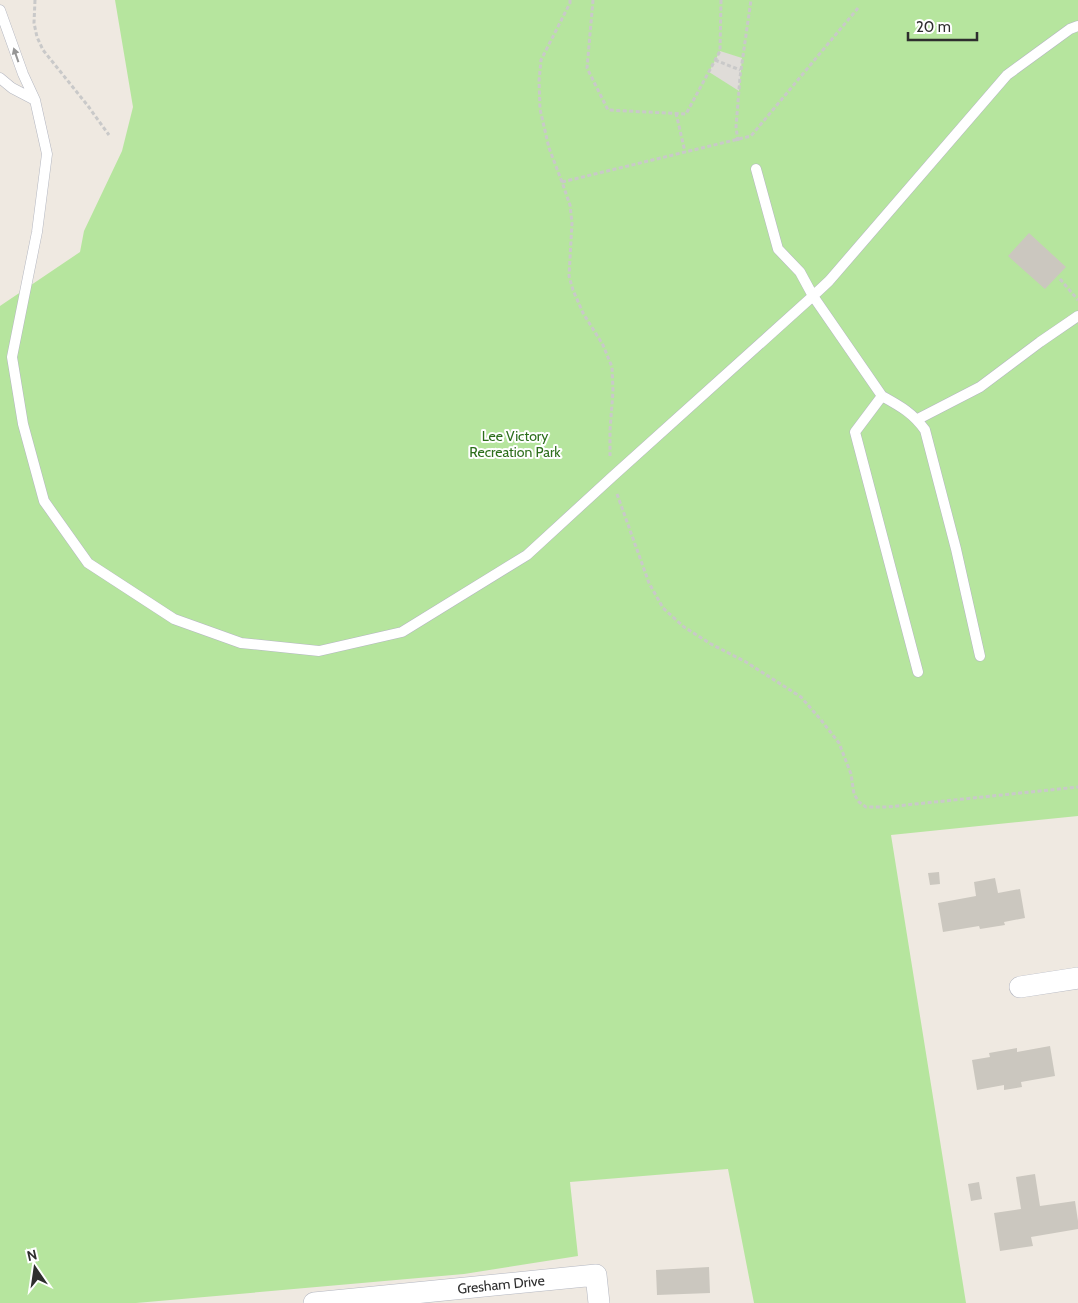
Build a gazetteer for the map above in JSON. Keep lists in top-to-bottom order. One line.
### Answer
{"streets":{"street":["Gresham Drive"]},"parks":["Lee Victory Recreation Park"],"scale_bar":"20 m","north":"top"}
